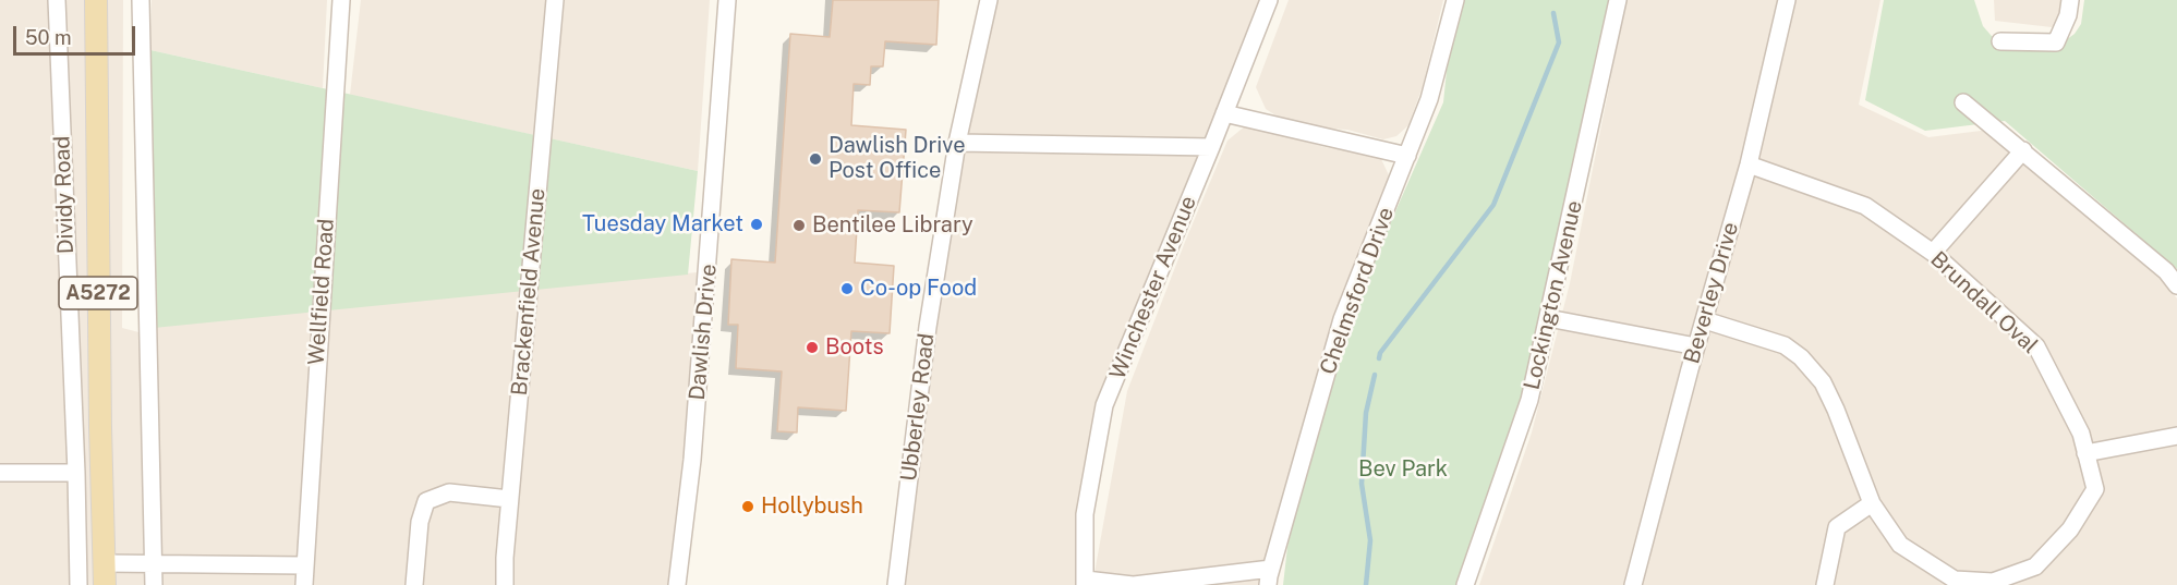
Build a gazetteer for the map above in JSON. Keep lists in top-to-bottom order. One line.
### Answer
{"streets":{"main road":["Dividy Road","A5272"],"street":["Winchester Avenue","Chelmsford Drive","Wellfield Road","Brackenfield Avenue","Beverley Drive","Lockington Avenue","Brundall Oval","Dawlish Drive","Ubberley Road"]},"crossings":[["Beverley Drive","Brundall Oval"]],"parks":["Bev Park"],"places":["Dawlish Drive Post Office","Tuesday Market","Bentilee Library","Co-op Food","Boots","Hollybush"],"scale_bar":"50 m"}
